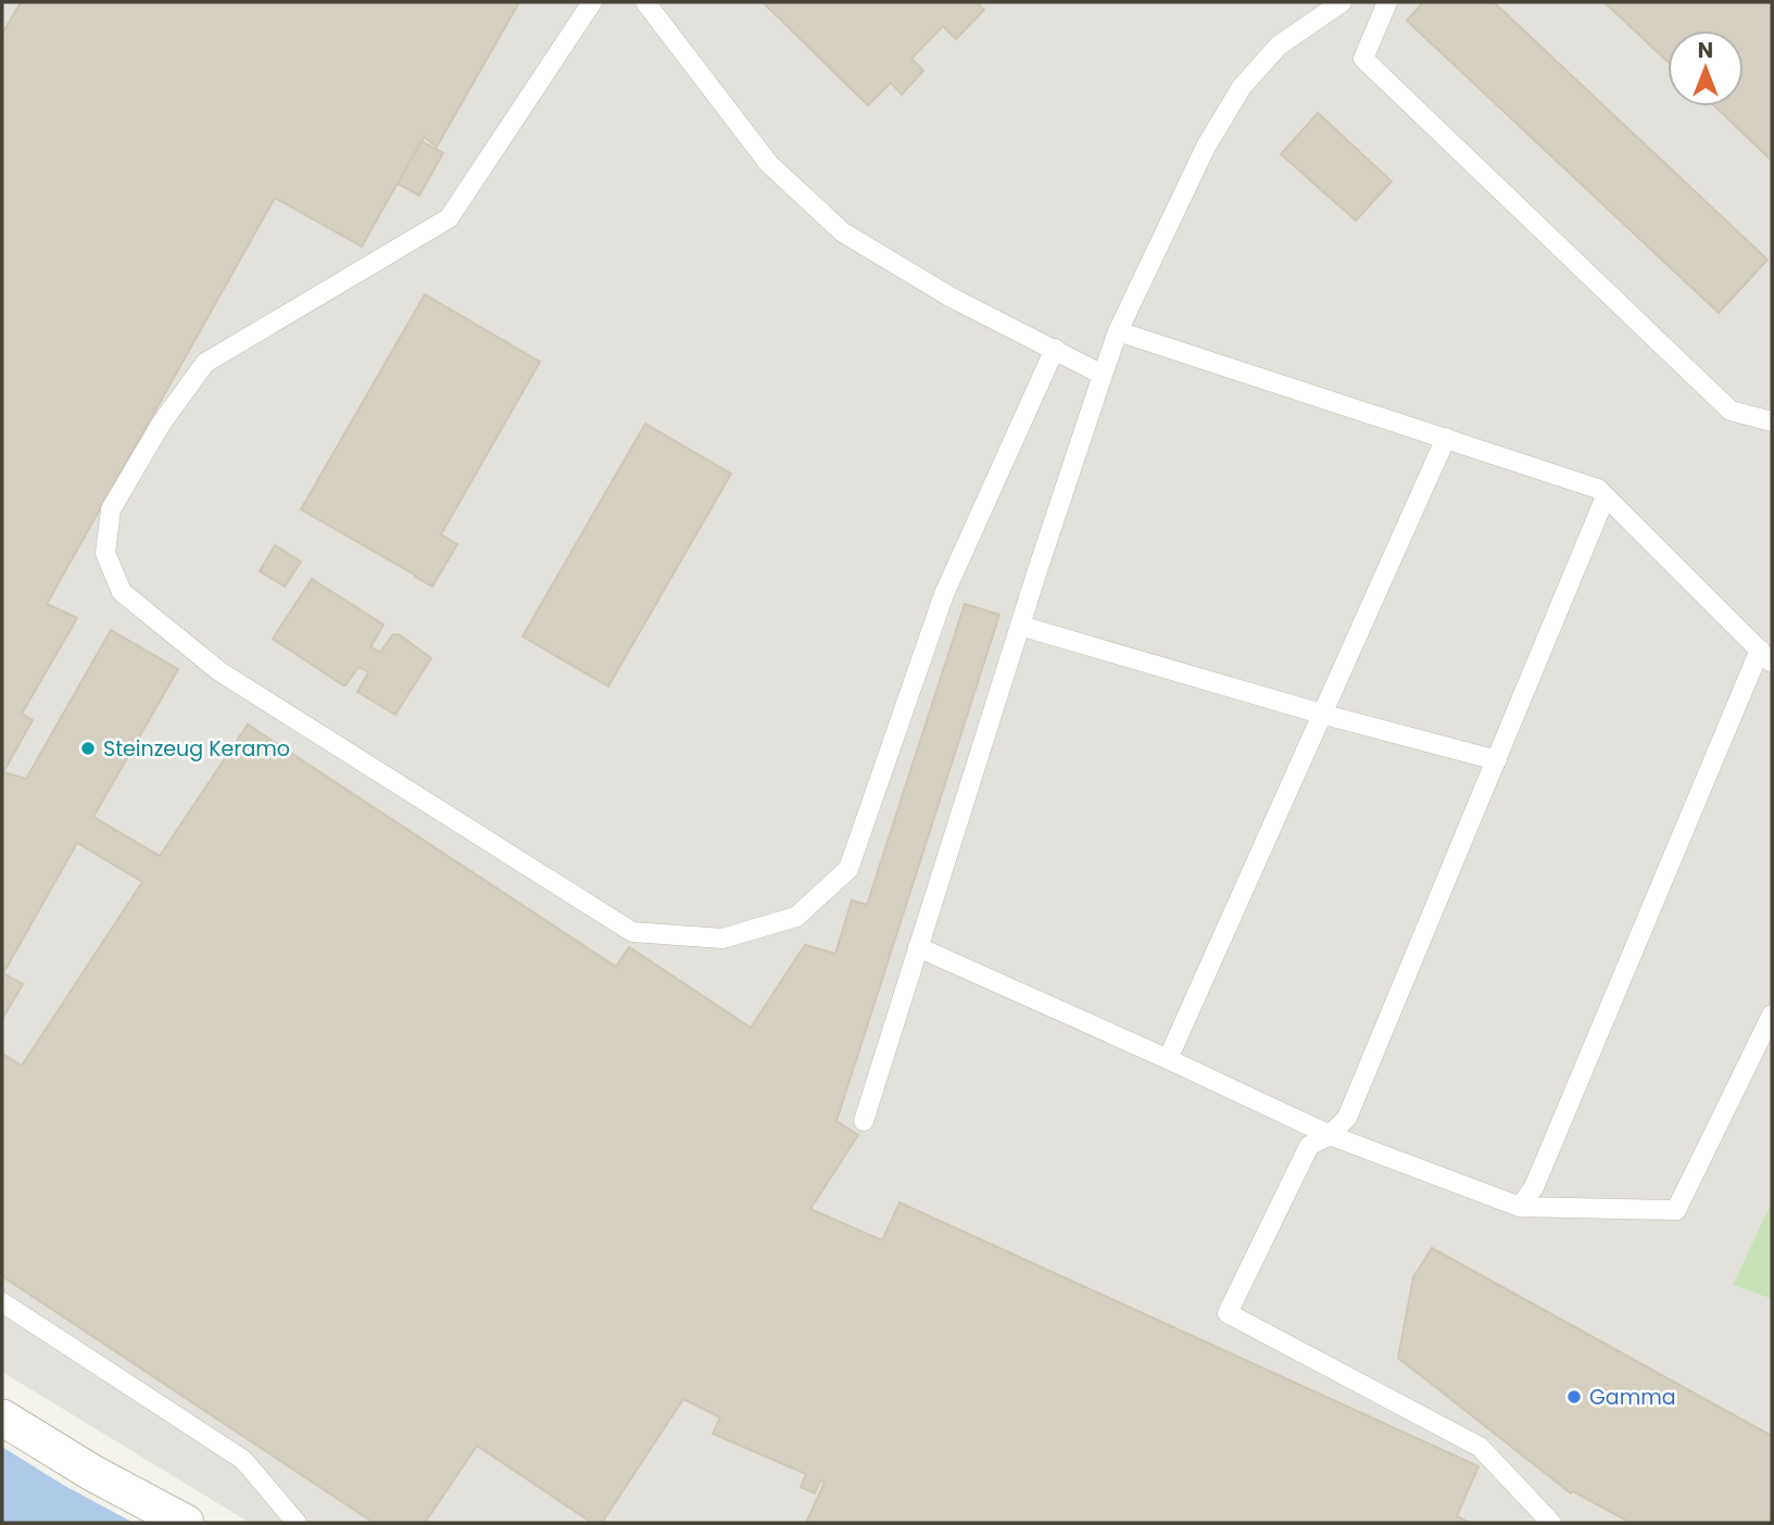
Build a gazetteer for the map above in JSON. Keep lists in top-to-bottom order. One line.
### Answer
{"places":["Steinzeug Keramo","Gamma"],"north":"top"}
